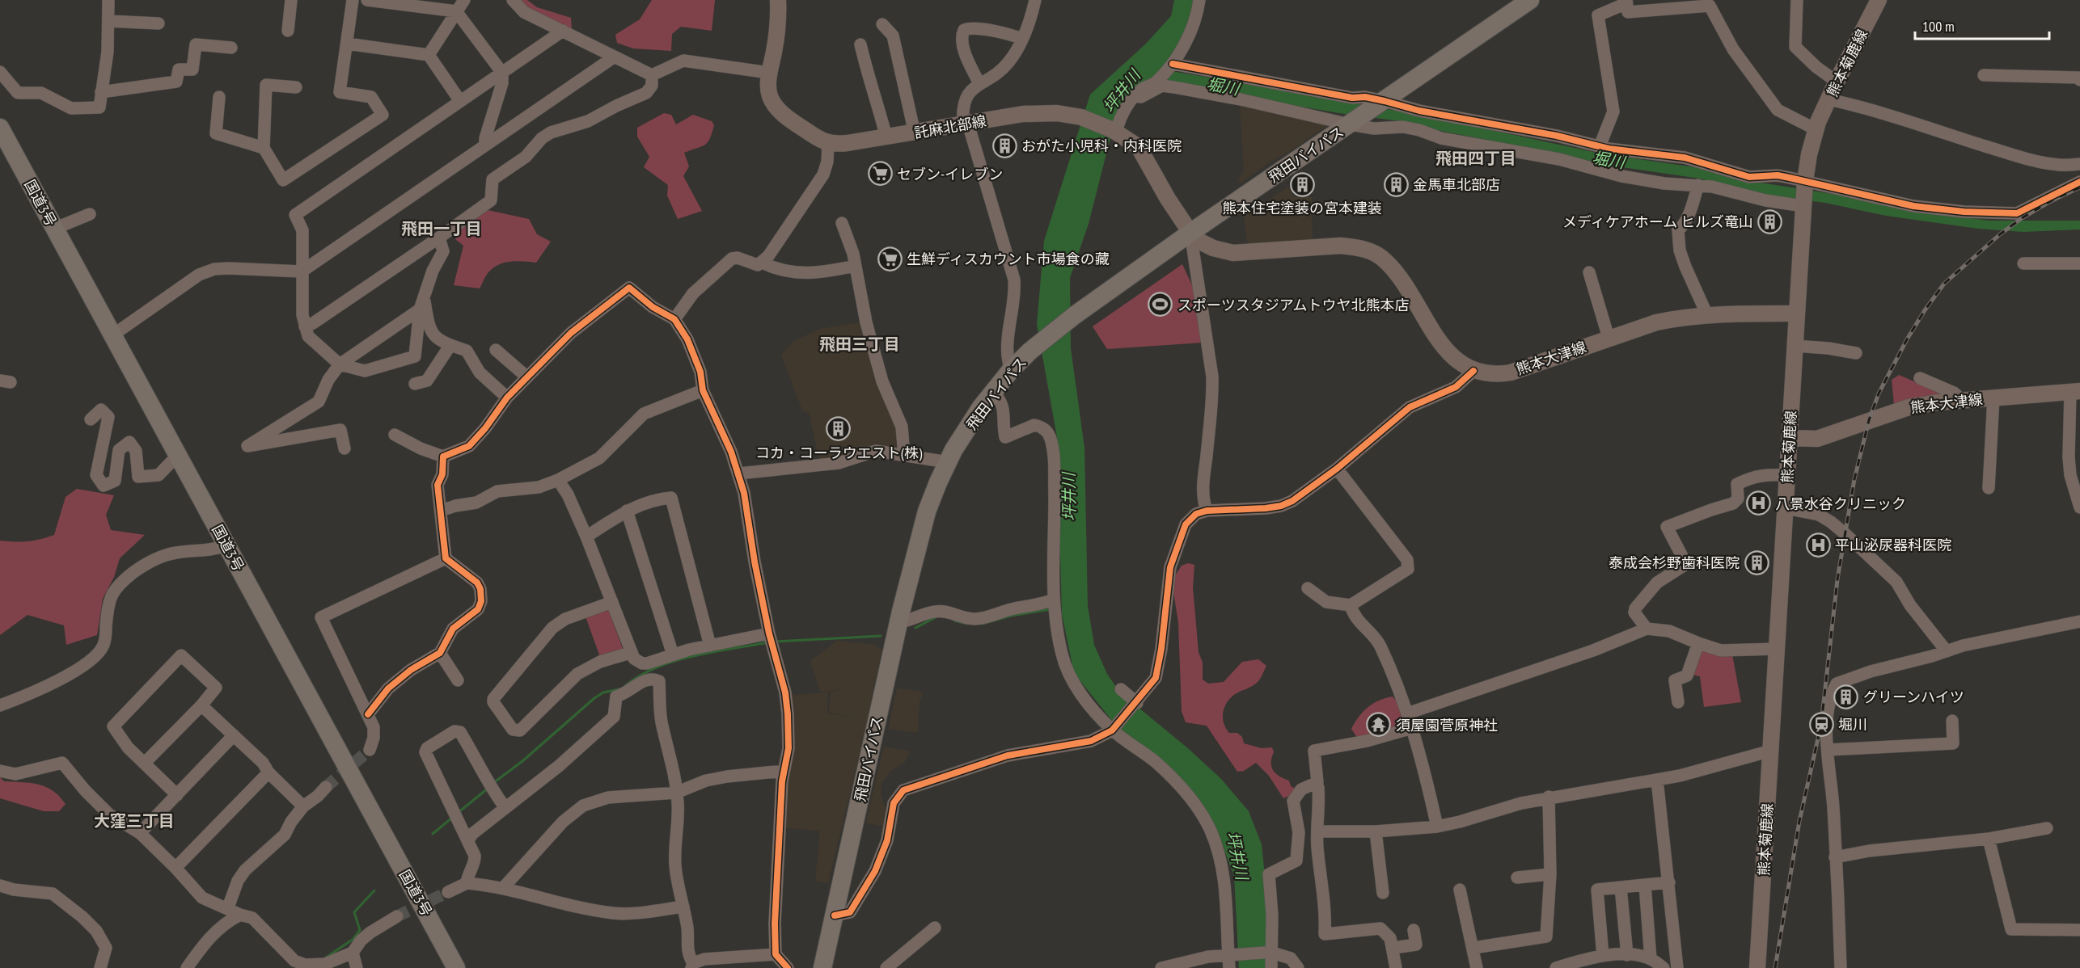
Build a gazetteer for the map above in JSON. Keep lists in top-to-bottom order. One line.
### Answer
{"streets":{"highway":["飛田バイパス","国道3号"],"main road":["熊本菊鹿線","託麻北部線","熊本大津線"]},"crossings":[["熊本菊鹿線","熊本大津線"],["託麻北部線","飛田バイパス"],["託麻北部線","熊本大津線"],["飛田バイパス","熊本大津線"]],"districts":["飛田四丁目","飛田一丁目","飛田三丁目","大窪三丁目"],"water":["堀川","坪井川"],"places":{"building":["おがた小児科・内科医院","熊本住宅塗装の宮本建装","金馬車北部店","メディケアホーム ヒルズ竜山","コカ・コーラウエスト(株)","泰成会杉野歯科医院","グリーンハイツ"],"supermarket":["セブン-イレブン","生鮮ディスカウント市場食の藏"],"sports":["スポーツスタジアムトウヤ北熊本店"],"hospital":["八景水谷クリニック","平山泌尿器科医院"],"station":["堀川"],"temple":["須屋園菅原神社"]},"scale_bar":"100 m"}
